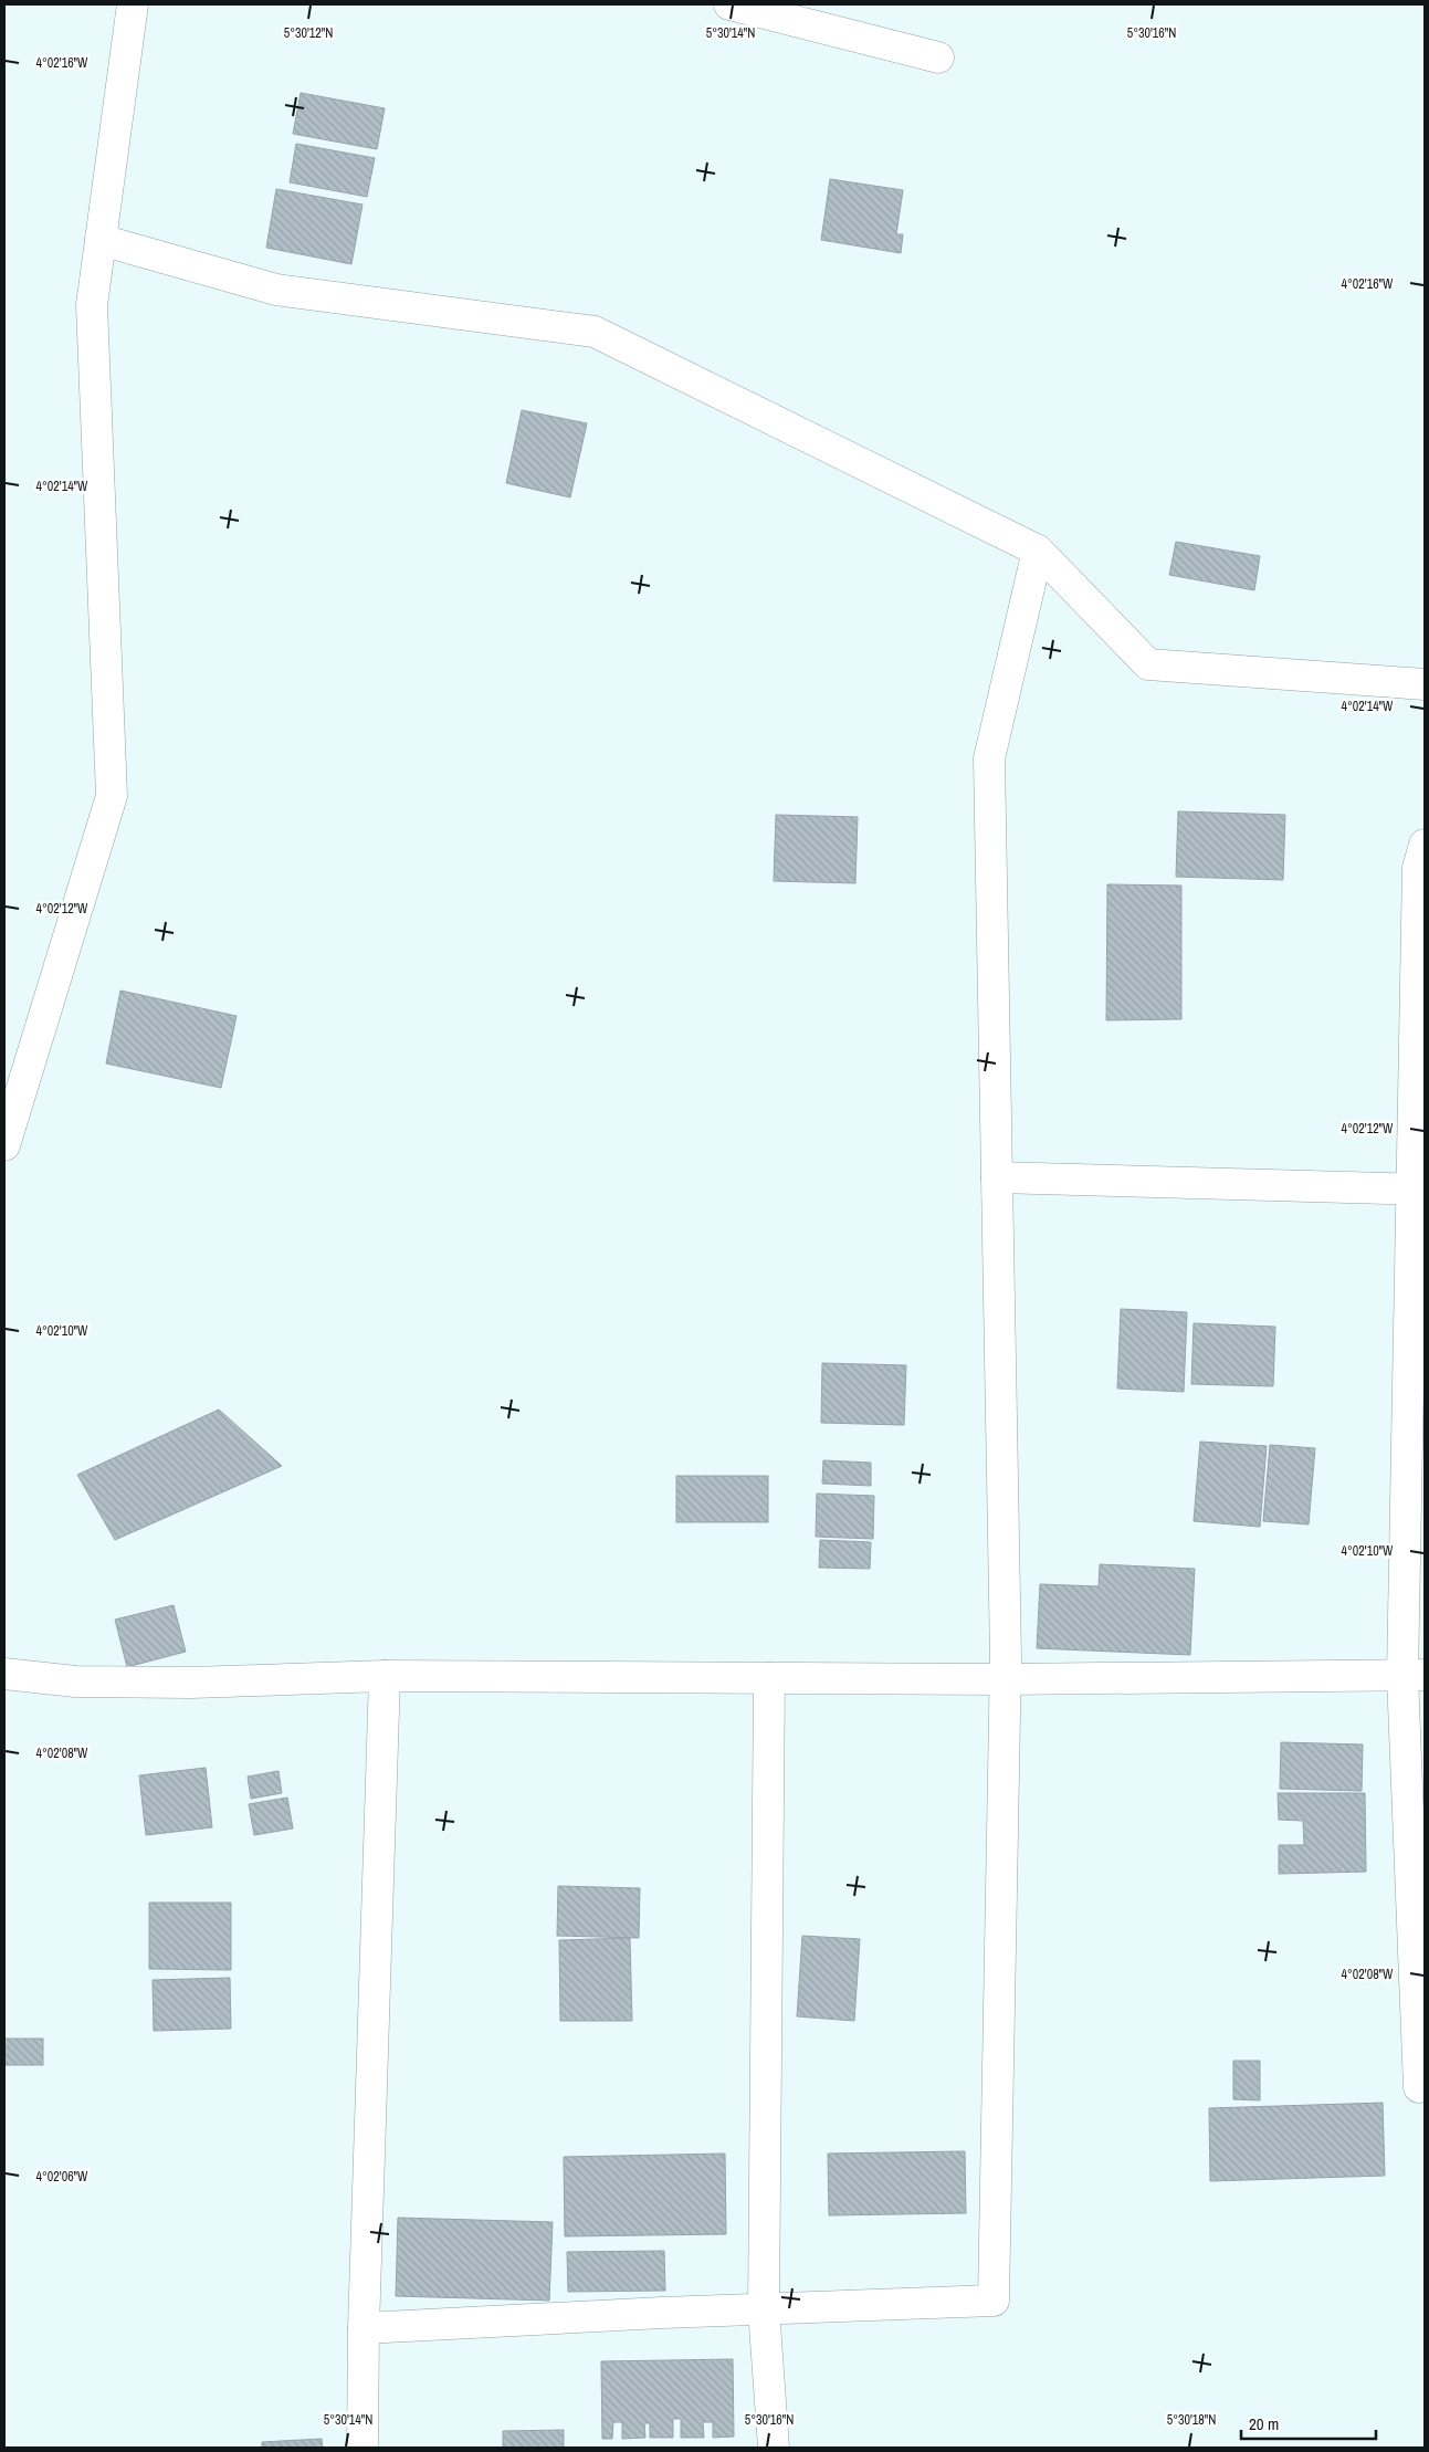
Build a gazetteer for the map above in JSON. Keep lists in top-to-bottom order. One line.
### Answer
{"scale_bar":"20 m","coordinates":["5°30'12\"N","5°30'14\"N","5°30'16\"N","4°02'16\"W","4°02'14\"W","4°02'12\"W","4°02'10\"W","4°02'08\"W","4°02'06\"W","5°30'18\"N"]}
